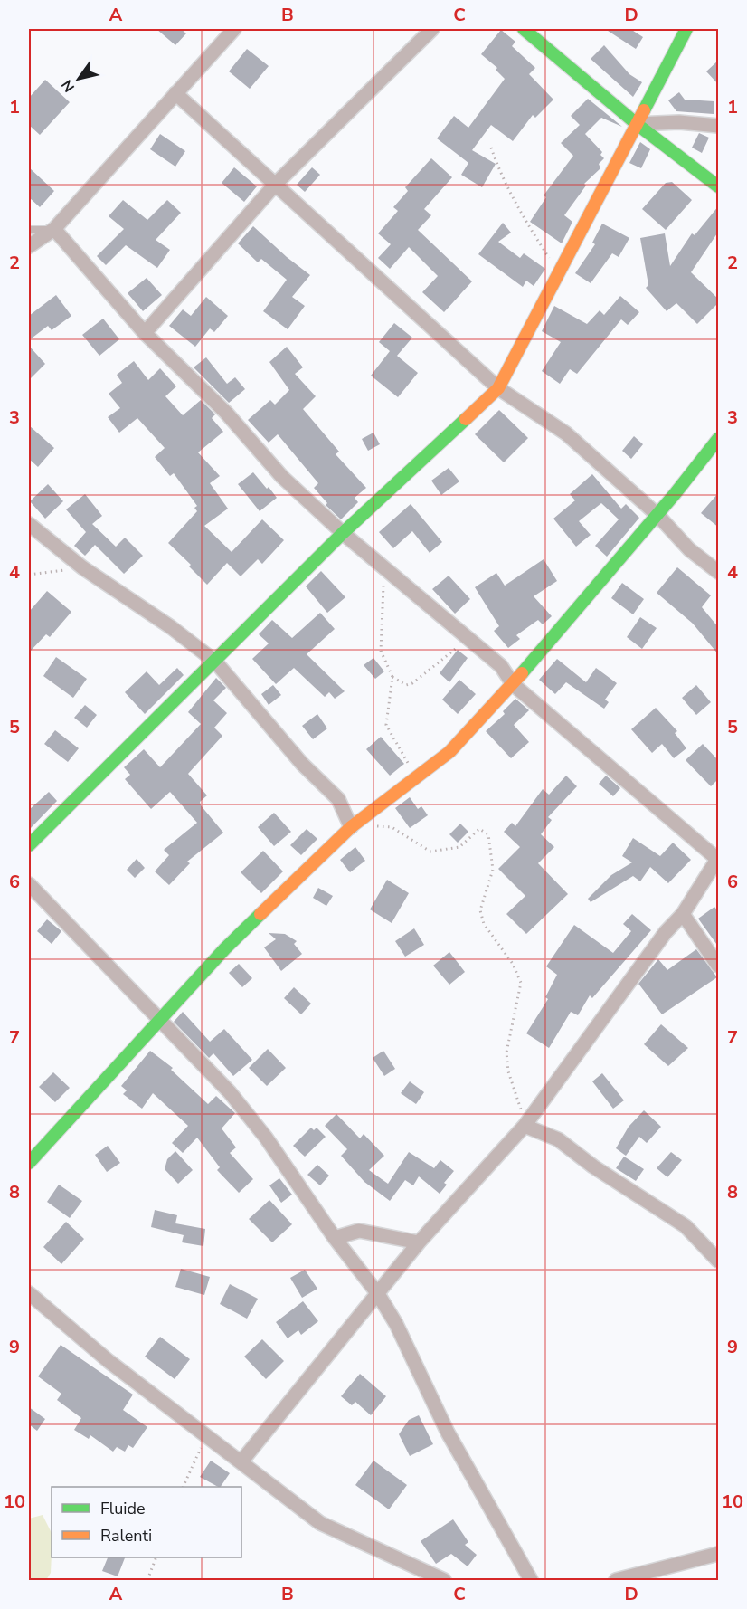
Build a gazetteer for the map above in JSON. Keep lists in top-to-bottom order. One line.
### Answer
{"legend":["Fluide","Ralenti"],"north":"bottom left","grid":{"columns":["A","B","C","D"],"rows":["1","2","3","4","5","6","7","8","9","10"]}}
